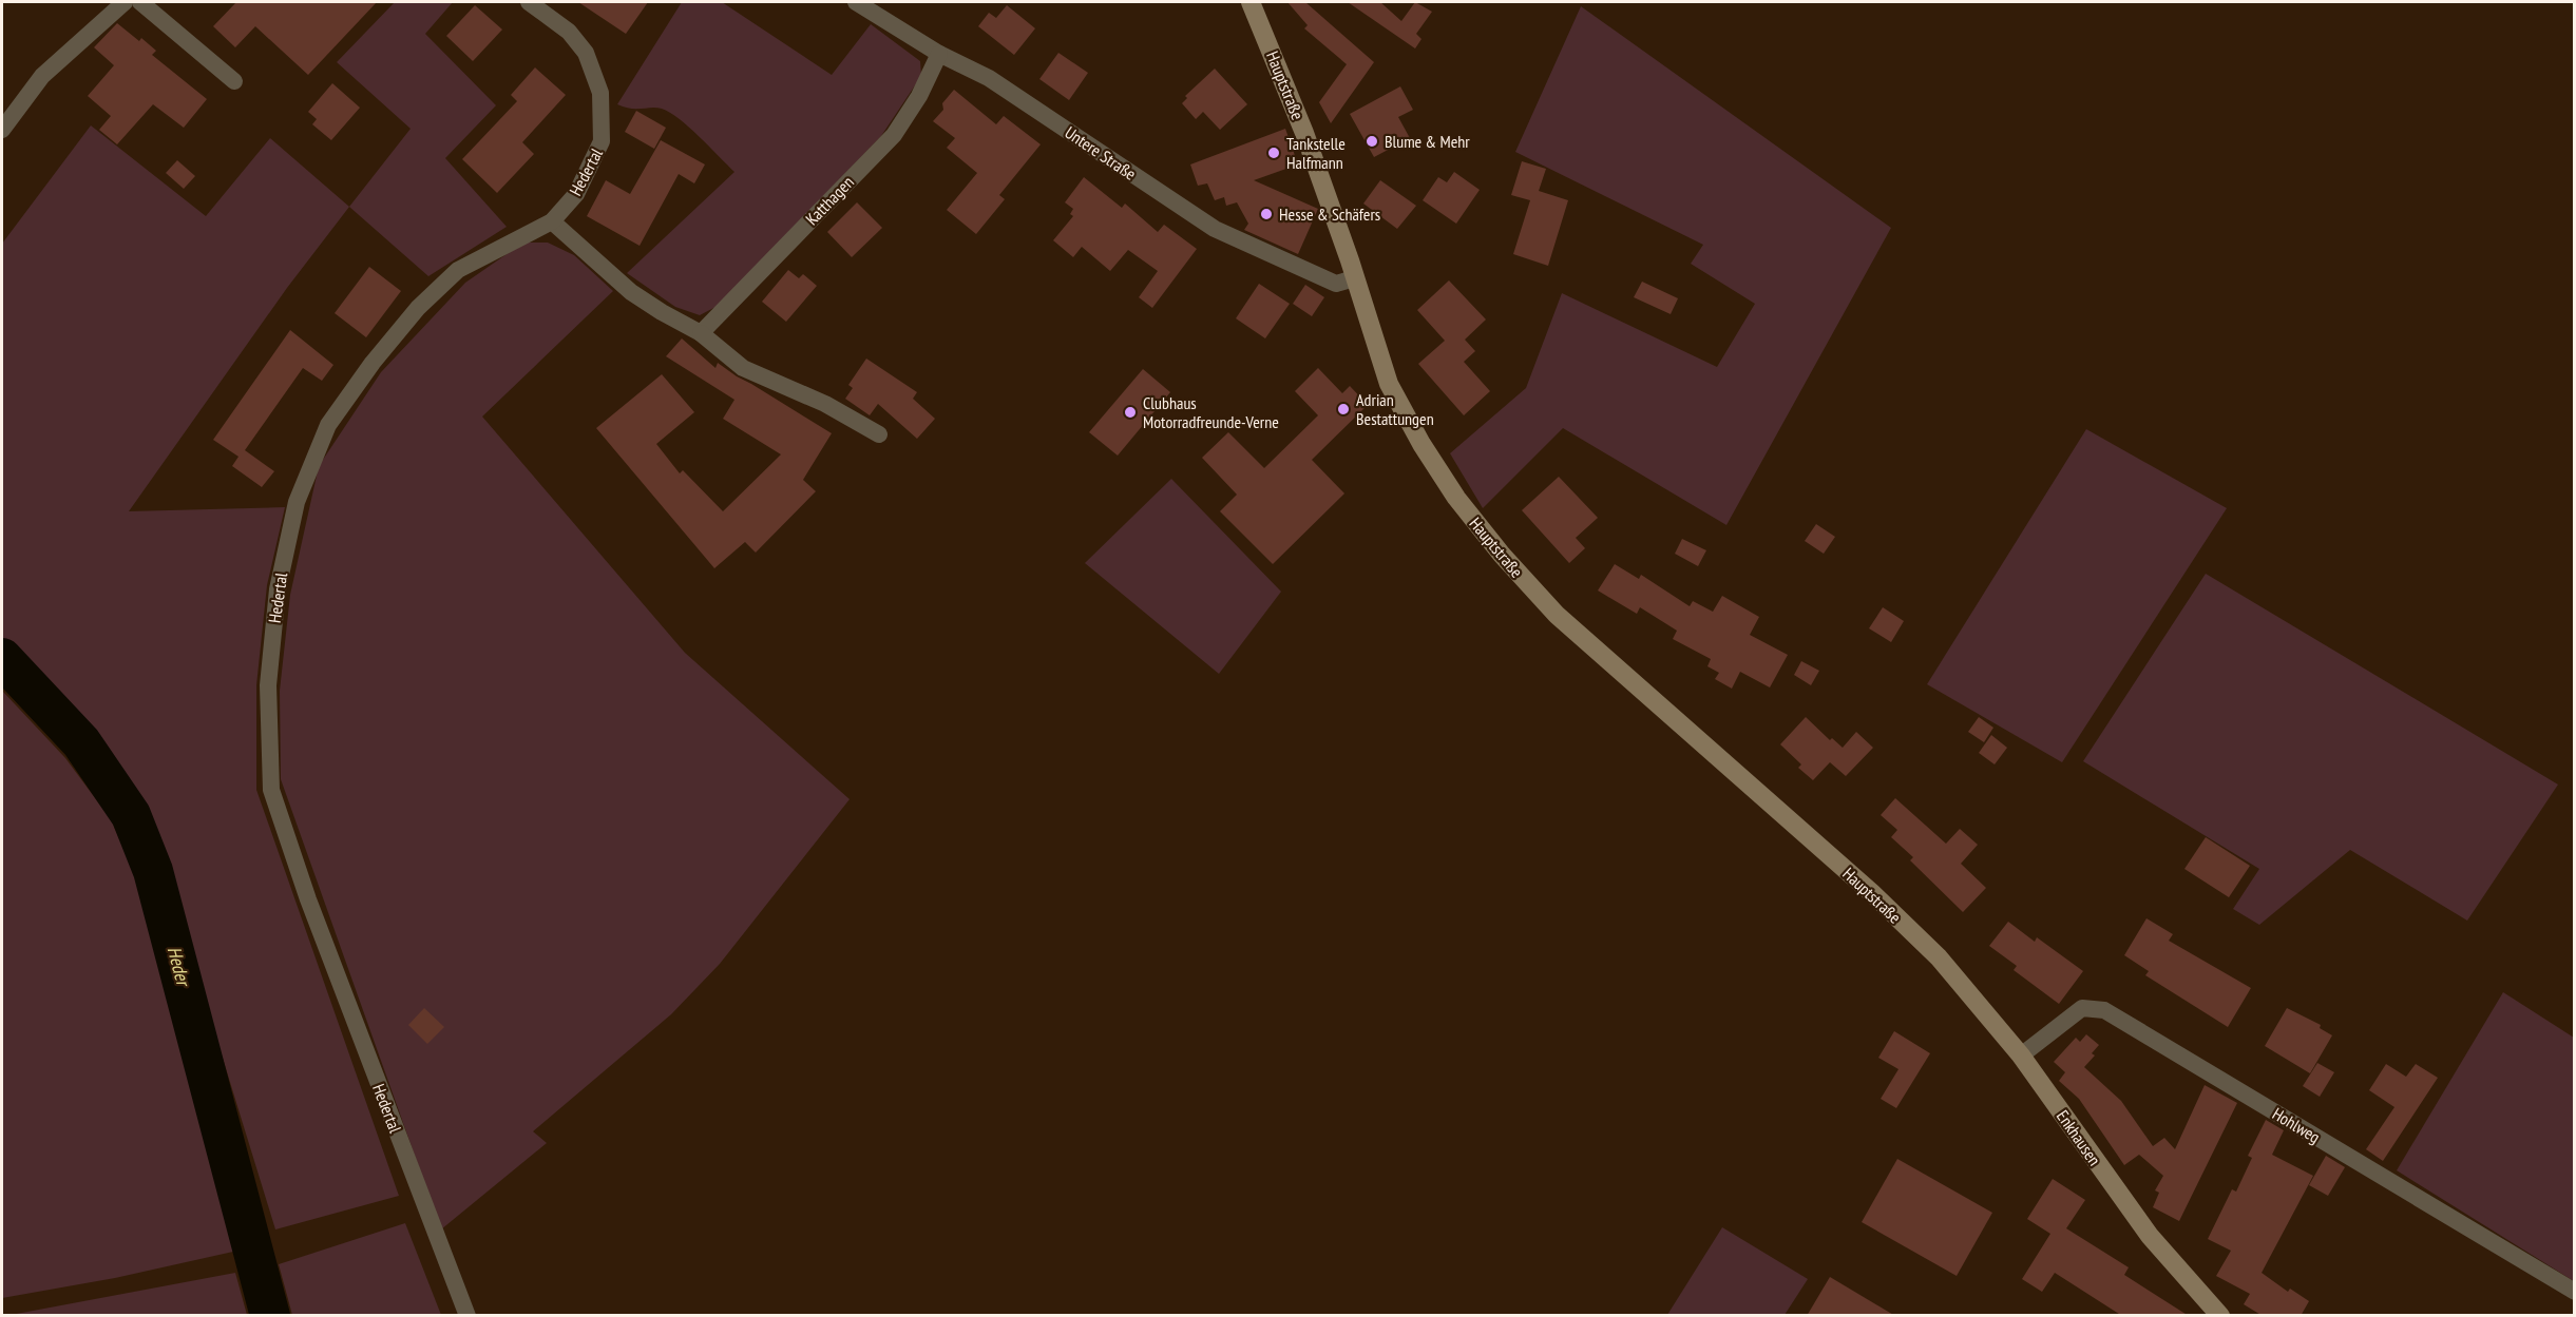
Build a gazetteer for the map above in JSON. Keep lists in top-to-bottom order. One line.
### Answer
{"streets":{"main road":["Hauptstraße","Enkhausen"],"street":["Untere Straße","Hedertal","Katthagen","Hohlweg"]},"crossings":[["Hauptstraße","Untere Straße"],["Hauptstraße","Enkhausen"],["Untere Straße","Katthagen"],["Hohlweg","Enkhausen"]],"water":["Heder"],"places":["Blume & Mehr","Tankstelle Halfmann","Hesse & Schäfers","Adrian Bestattungen","Clubhaus Motorradfreunde-Verne"]}
